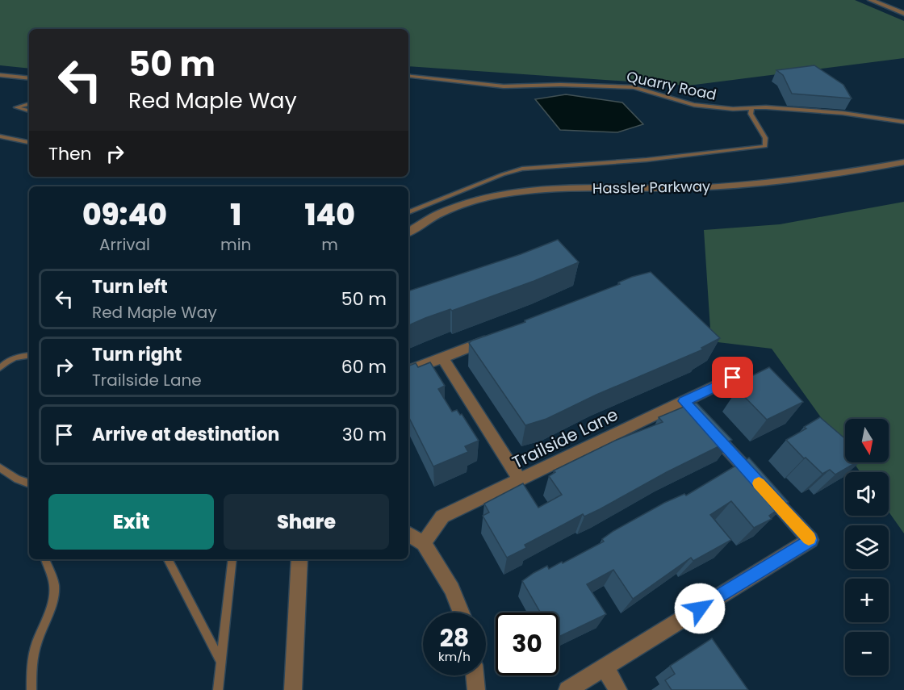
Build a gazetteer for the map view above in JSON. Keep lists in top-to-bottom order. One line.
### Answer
{"streets":{"street":["Hassler Parkway","Trailside Lane"],"lane":["Quarry Road"]},"north":"bottom","page":{"turn":["50 m","Red Maple Way"],"then":"Then","eta":["09:40","Arrival","1","min","140","m"],"list":[{"name":"Turn left","note":"Red Maple Way","value":"50 m"},{"name":"Turn right","note":"Trailside Lane","value":"60 m"},{"name":"Arrive at destination","value":"30 m"}],"map_buttons":["+","−"],"buttons":["Exit","Share"],"speed":"28 km/h","limit":"30"}}
